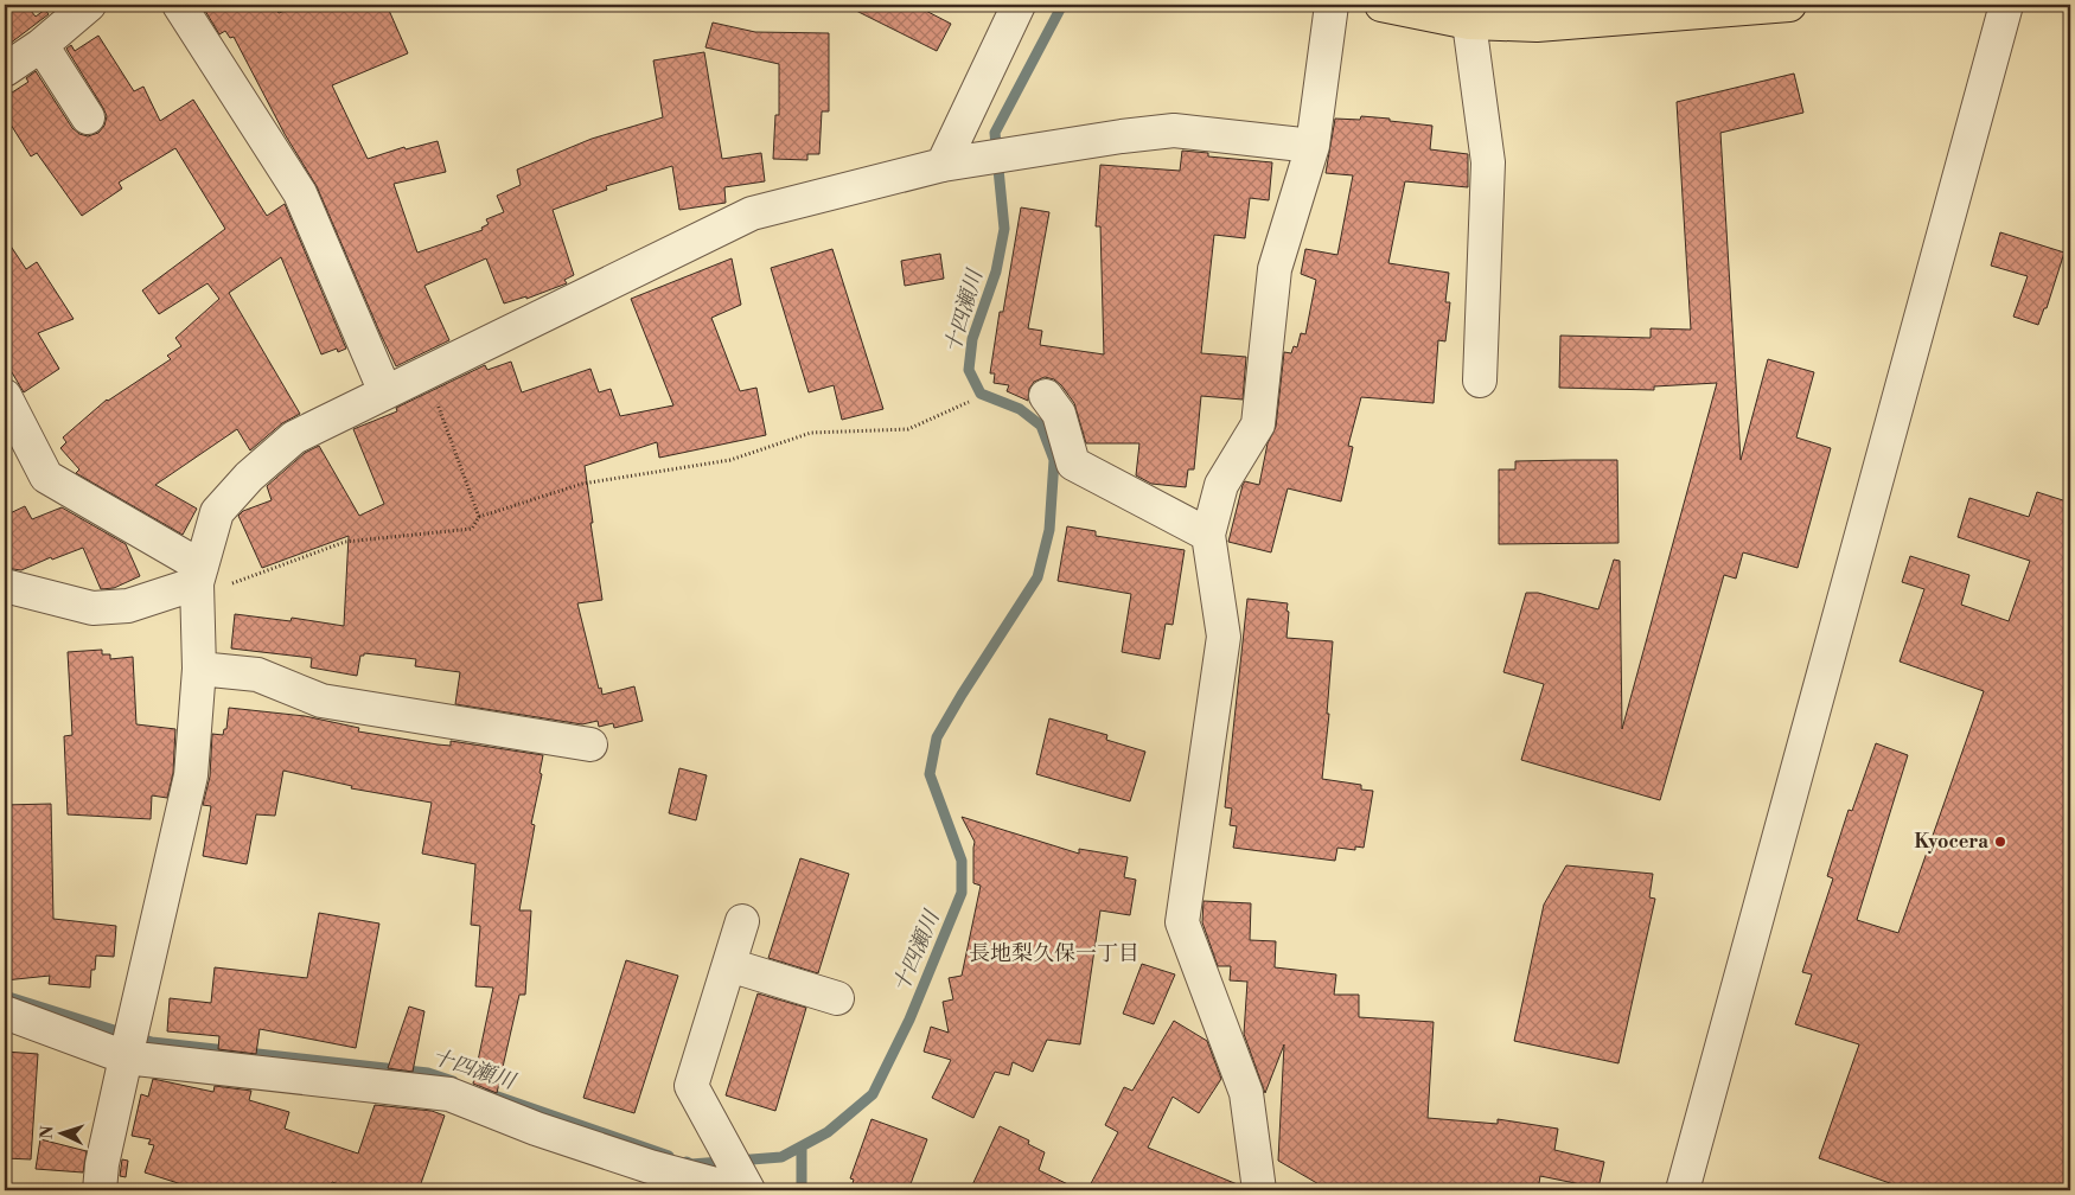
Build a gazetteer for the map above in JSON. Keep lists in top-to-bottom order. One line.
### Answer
{"districts":["長地梨久保一丁目"],"water":["十四瀬川"],"places":["Kyocera"],"north":"left"}
